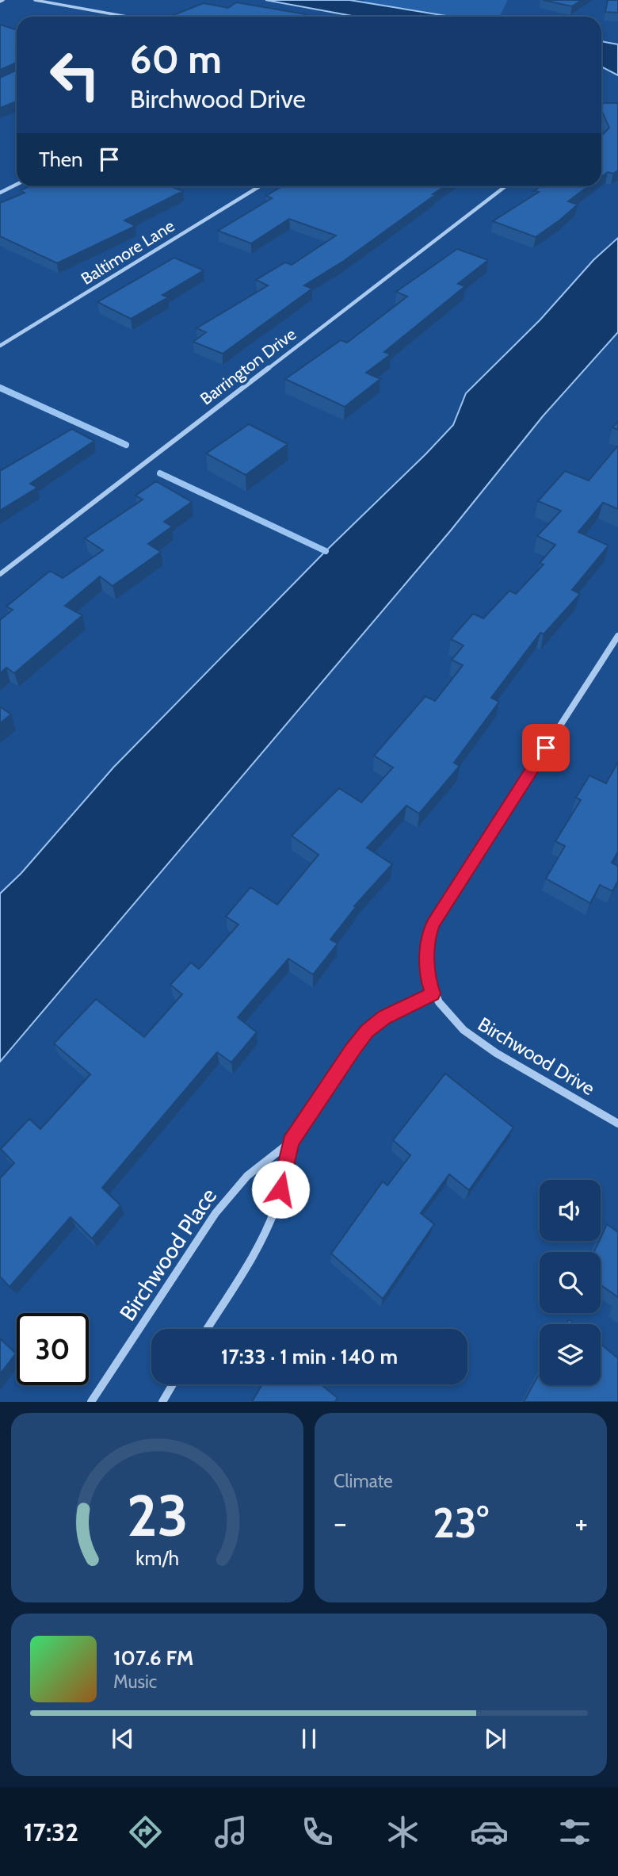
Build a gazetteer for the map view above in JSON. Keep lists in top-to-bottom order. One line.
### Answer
{"streets":{"street":["Baltimore Lane","Barrington Drive","Birchwood Drive","Birchwood Place"]},"crossings":[["Birchwood Drive","Birchwood Place"]],"page":{"turn":["60 m","Birchwood Drive"],"then":"Then","limit":"30","trip":"17:33 · 1 min · 140 m","tile":"Climate","heat":["−","23°","+"],"song":["107.6 FM","Music"],"tabs":"17:32","gauge":["23","km/h"]}}
